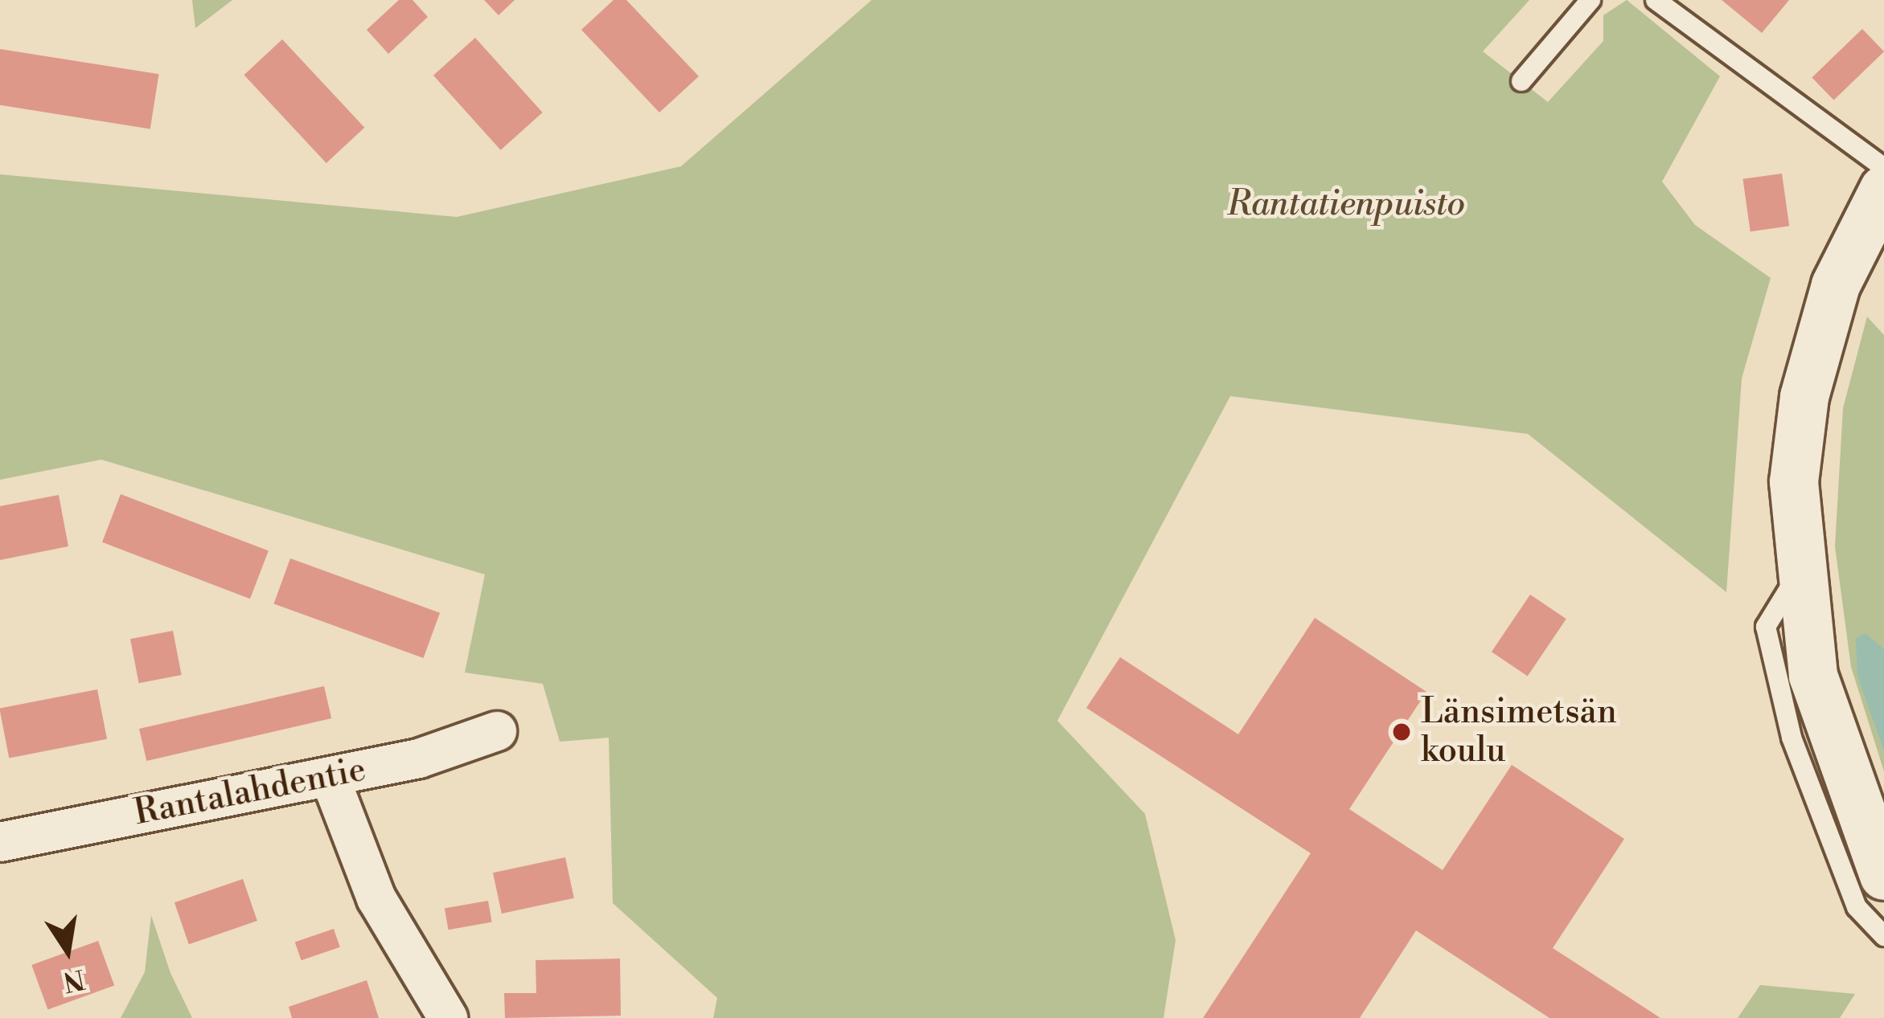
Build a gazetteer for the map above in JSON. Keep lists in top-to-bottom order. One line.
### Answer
{"streets":{"street":["Rantalahdentie"]},"parks":["Rantatienpuisto"],"places":["Länsimetsän koulu"],"north":"bottom"}
